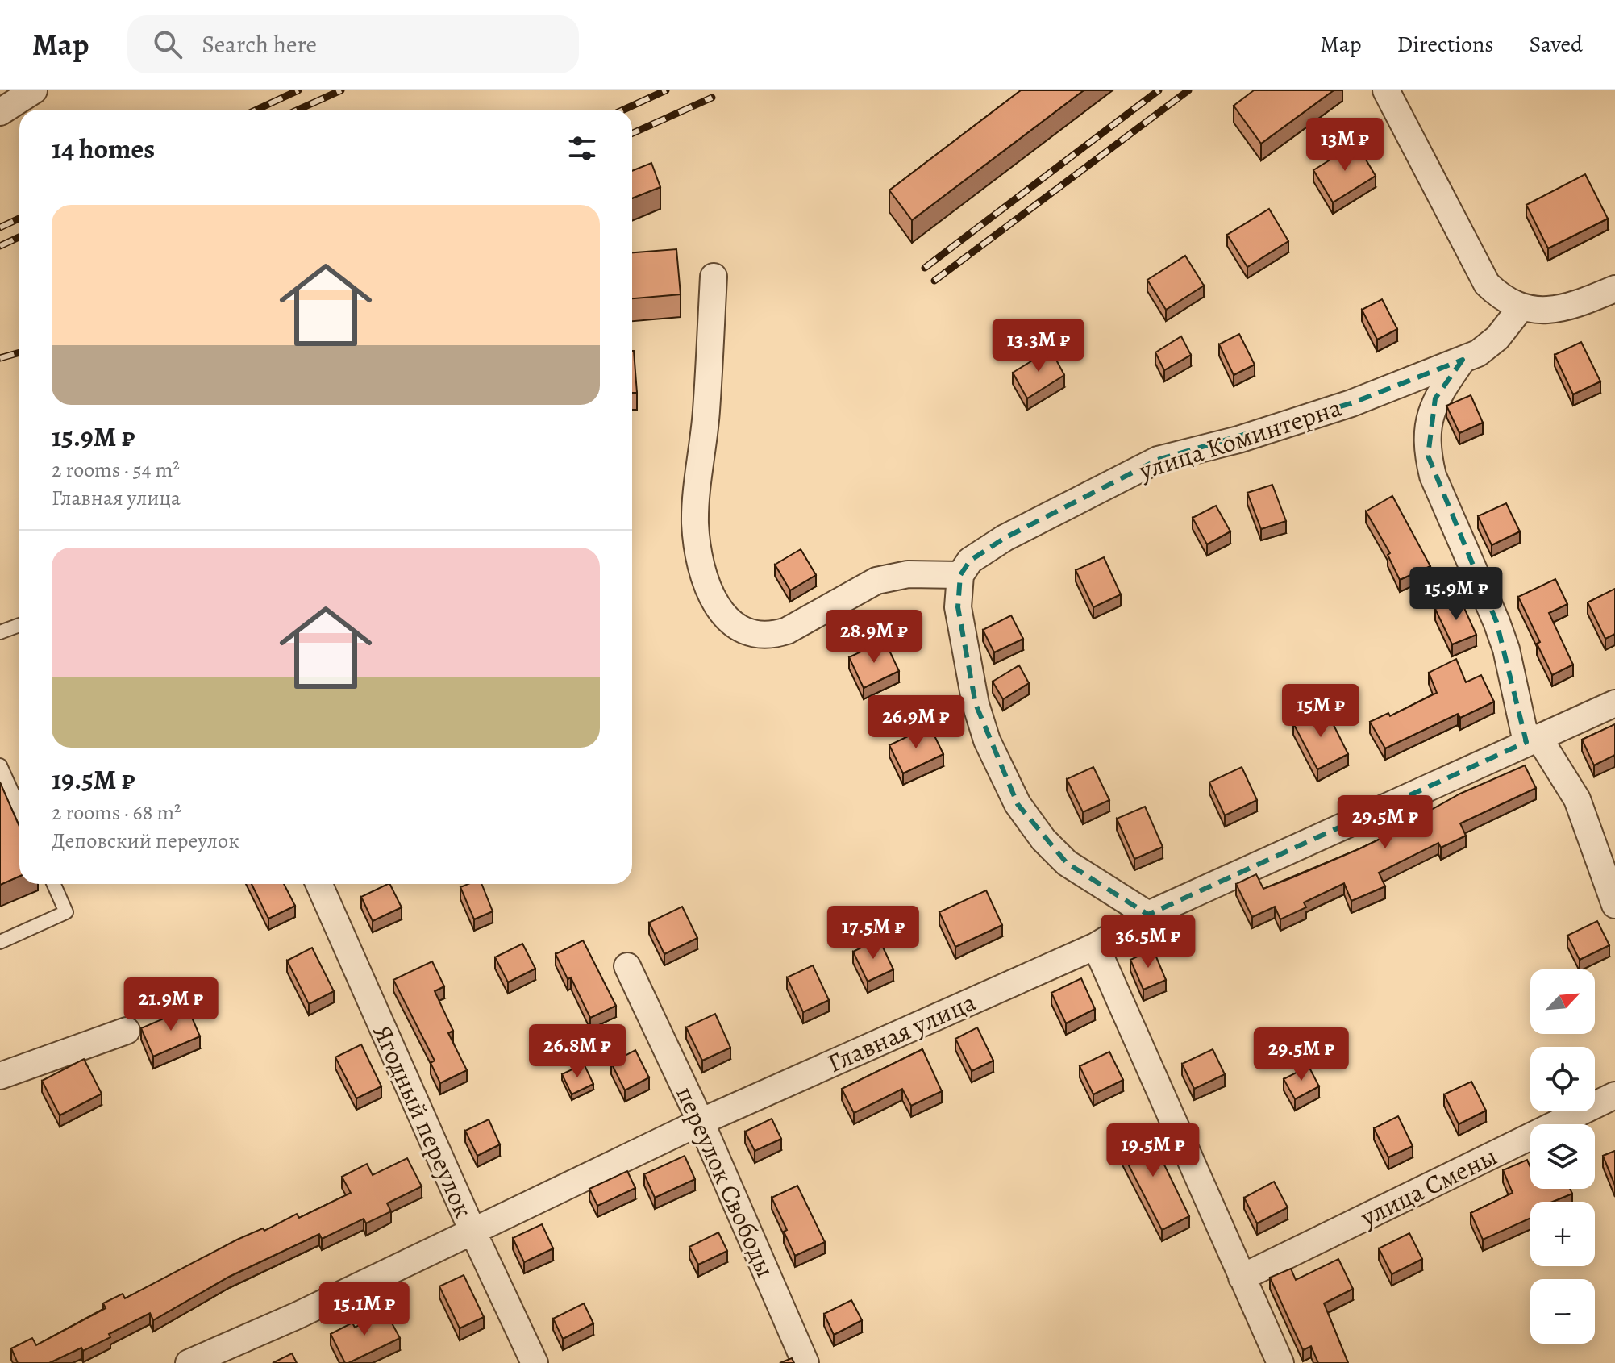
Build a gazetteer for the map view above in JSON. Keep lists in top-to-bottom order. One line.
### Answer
{"streets":{"street":["улица Коминтерна","Главная улица","Ягодный переулок","переулок Свободы","улица Смены"]},"crossings":[["Главная улица","Ягодный переулок"],["Главная улица","переулок Свободы"]],"north":"top right","page":{"header":"Map","search":"Search here","nav":["Map","Directions","Saved"],"heading":"14 homes","price":["13M ₽","13.3M ₽","15.9M ₽","28.9M ₽","15M ₽","26.9M ₽","29.5M ₽","17.5M ₽","36.5M ₽","21.9M ₽","26.8M ₽","29.5M ₽","19.5M ₽","15.1M ₽"],"list":[{"name":"15.9M ₽","note":"2 rooms · 54 m² · Главная улица"},{"name":"19.5M ₽","note":"2 rooms · 68 m² · Деповский переулок"}],"map_buttons":["+","−"]}}
